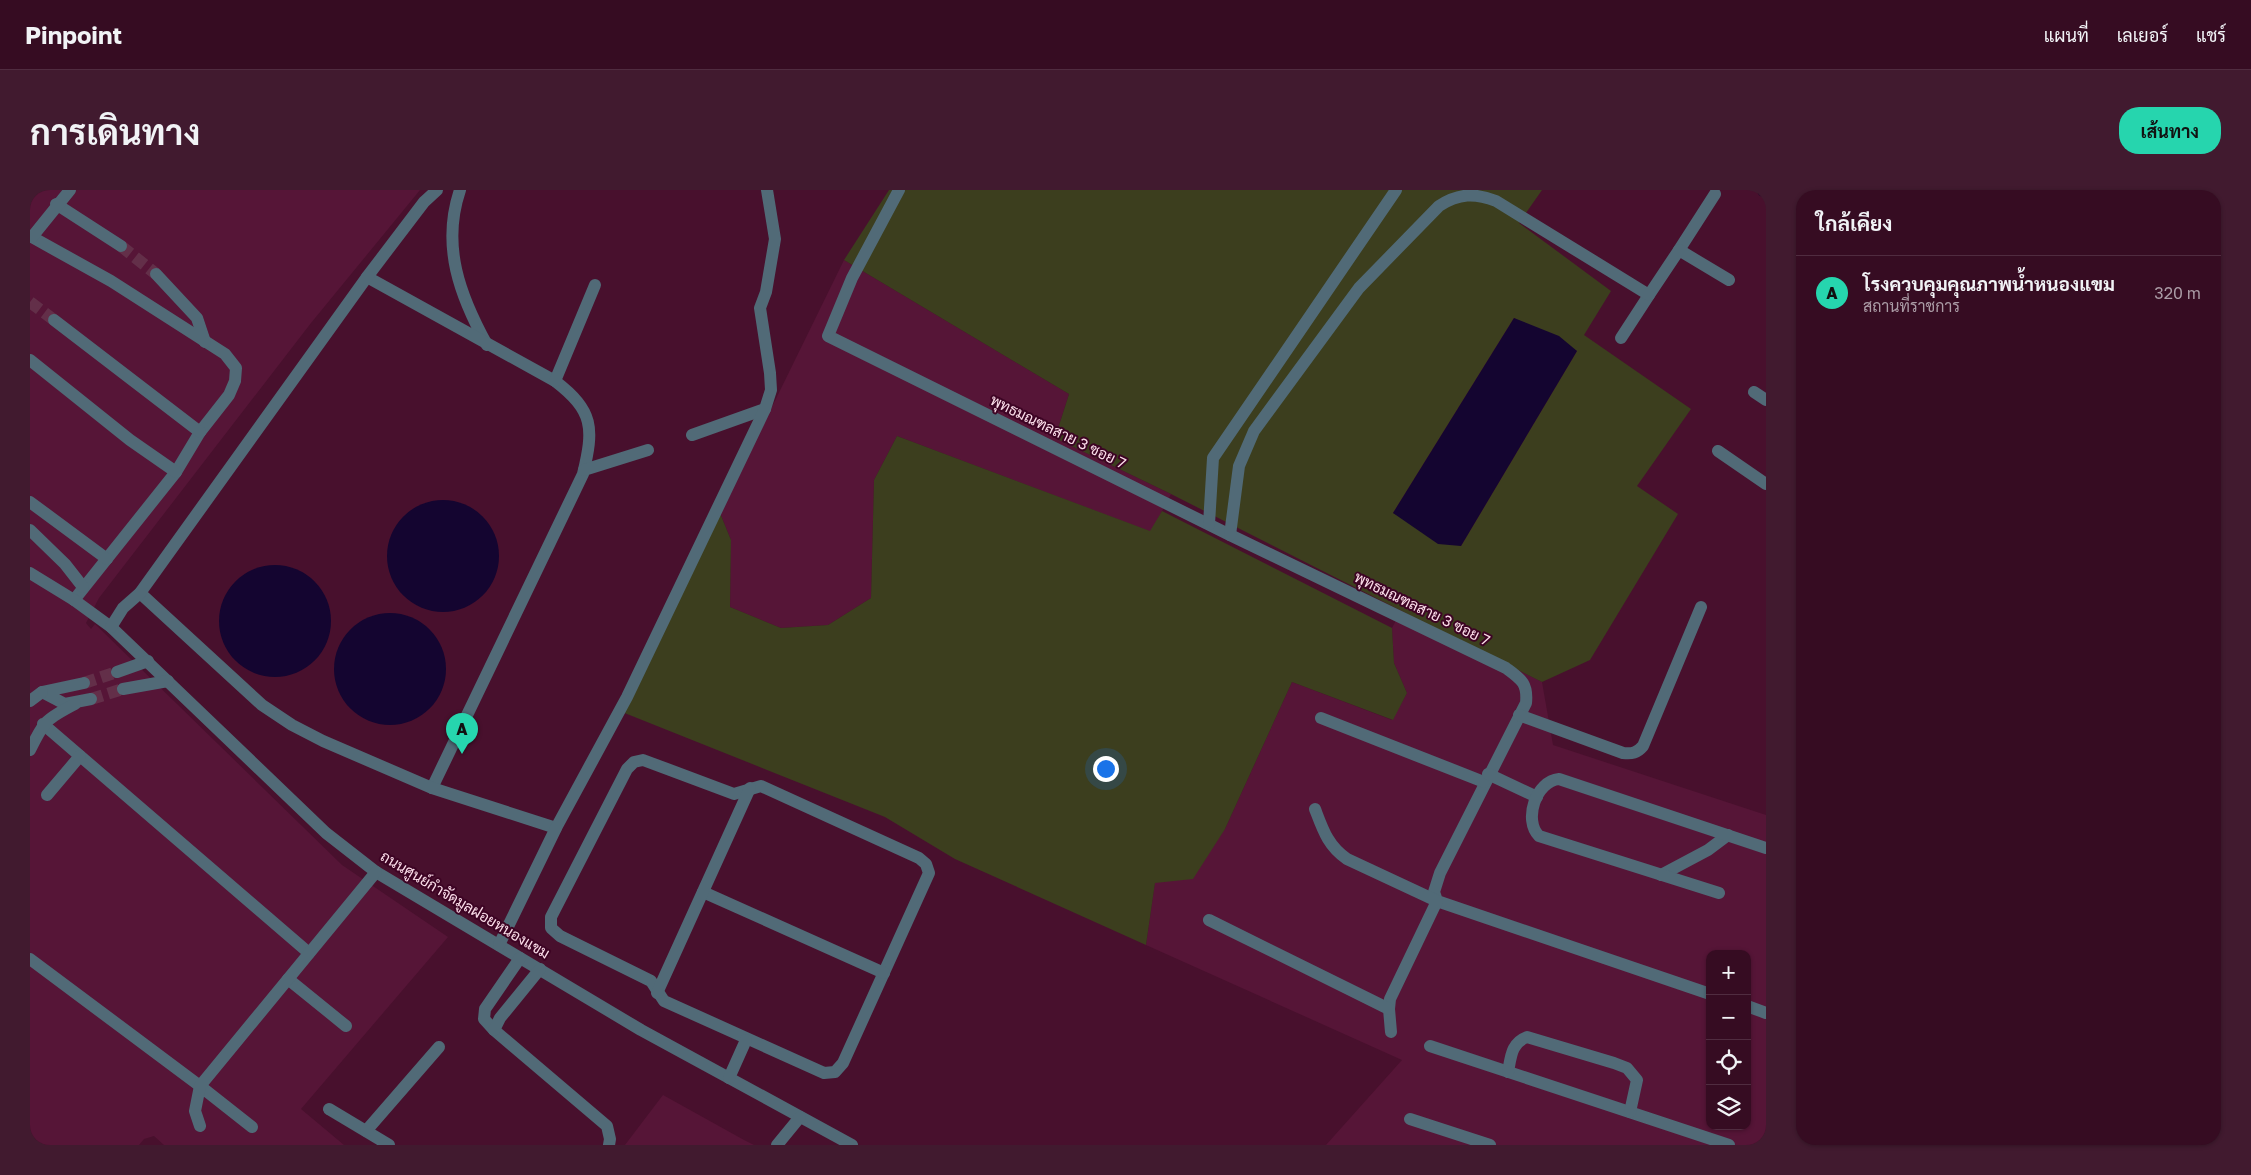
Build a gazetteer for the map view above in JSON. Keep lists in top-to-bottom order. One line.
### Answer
{"streets":{"street":["พุทธมณฑลสาย 3 ซอย 7","ถนนศูนย์กำจัดมูลฝอยหนองแขม"]},"page":{"header":"Pinpoint","nav":["แผนที่","เลเยอร์","แชร์"],"buttons":"เส้นทาง","title":"การเดินทาง","heading":"ใกล้เคียง","list":[{"mark":"A","name":"โรงควบคุมคุณภาพน้ำหนองแขม","note":"สถานที่ราชการ","value":"320 m"}],"pins":"A","map_buttons":["+","−"]}}
